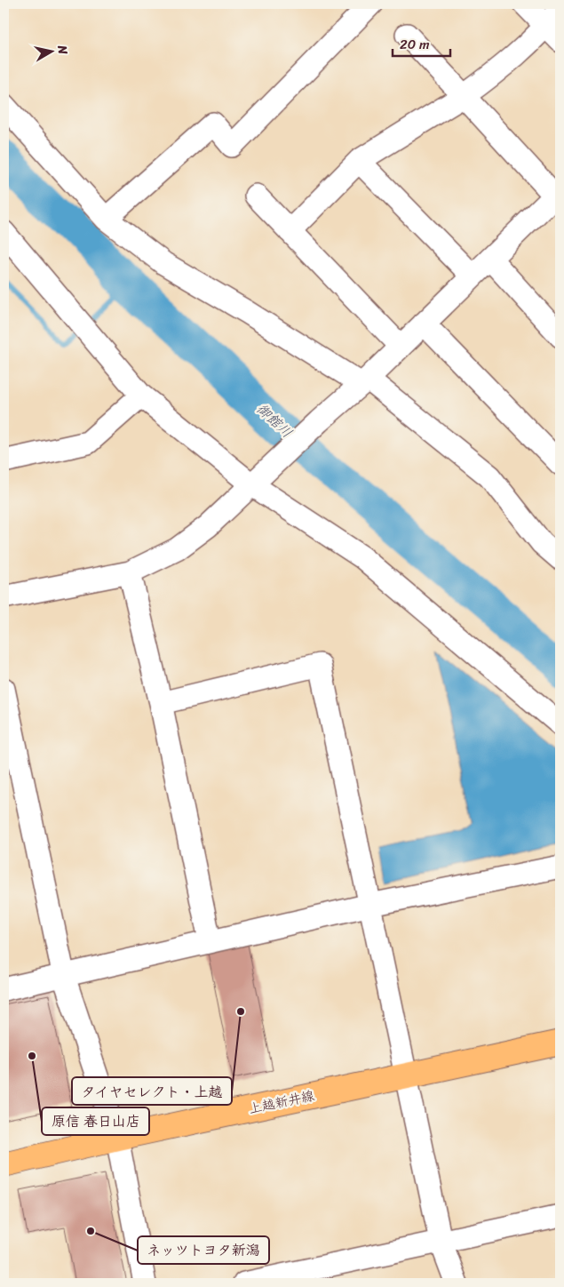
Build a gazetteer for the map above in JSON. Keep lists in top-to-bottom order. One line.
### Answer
{"streets":{"main road":["上越新井線"]},"water":["御館川"],"places":["タイヤセレクト・上越","原信 春日山店","ネッツトヨタ新潟"],"scale_bar":"20 m","north":"right"}
